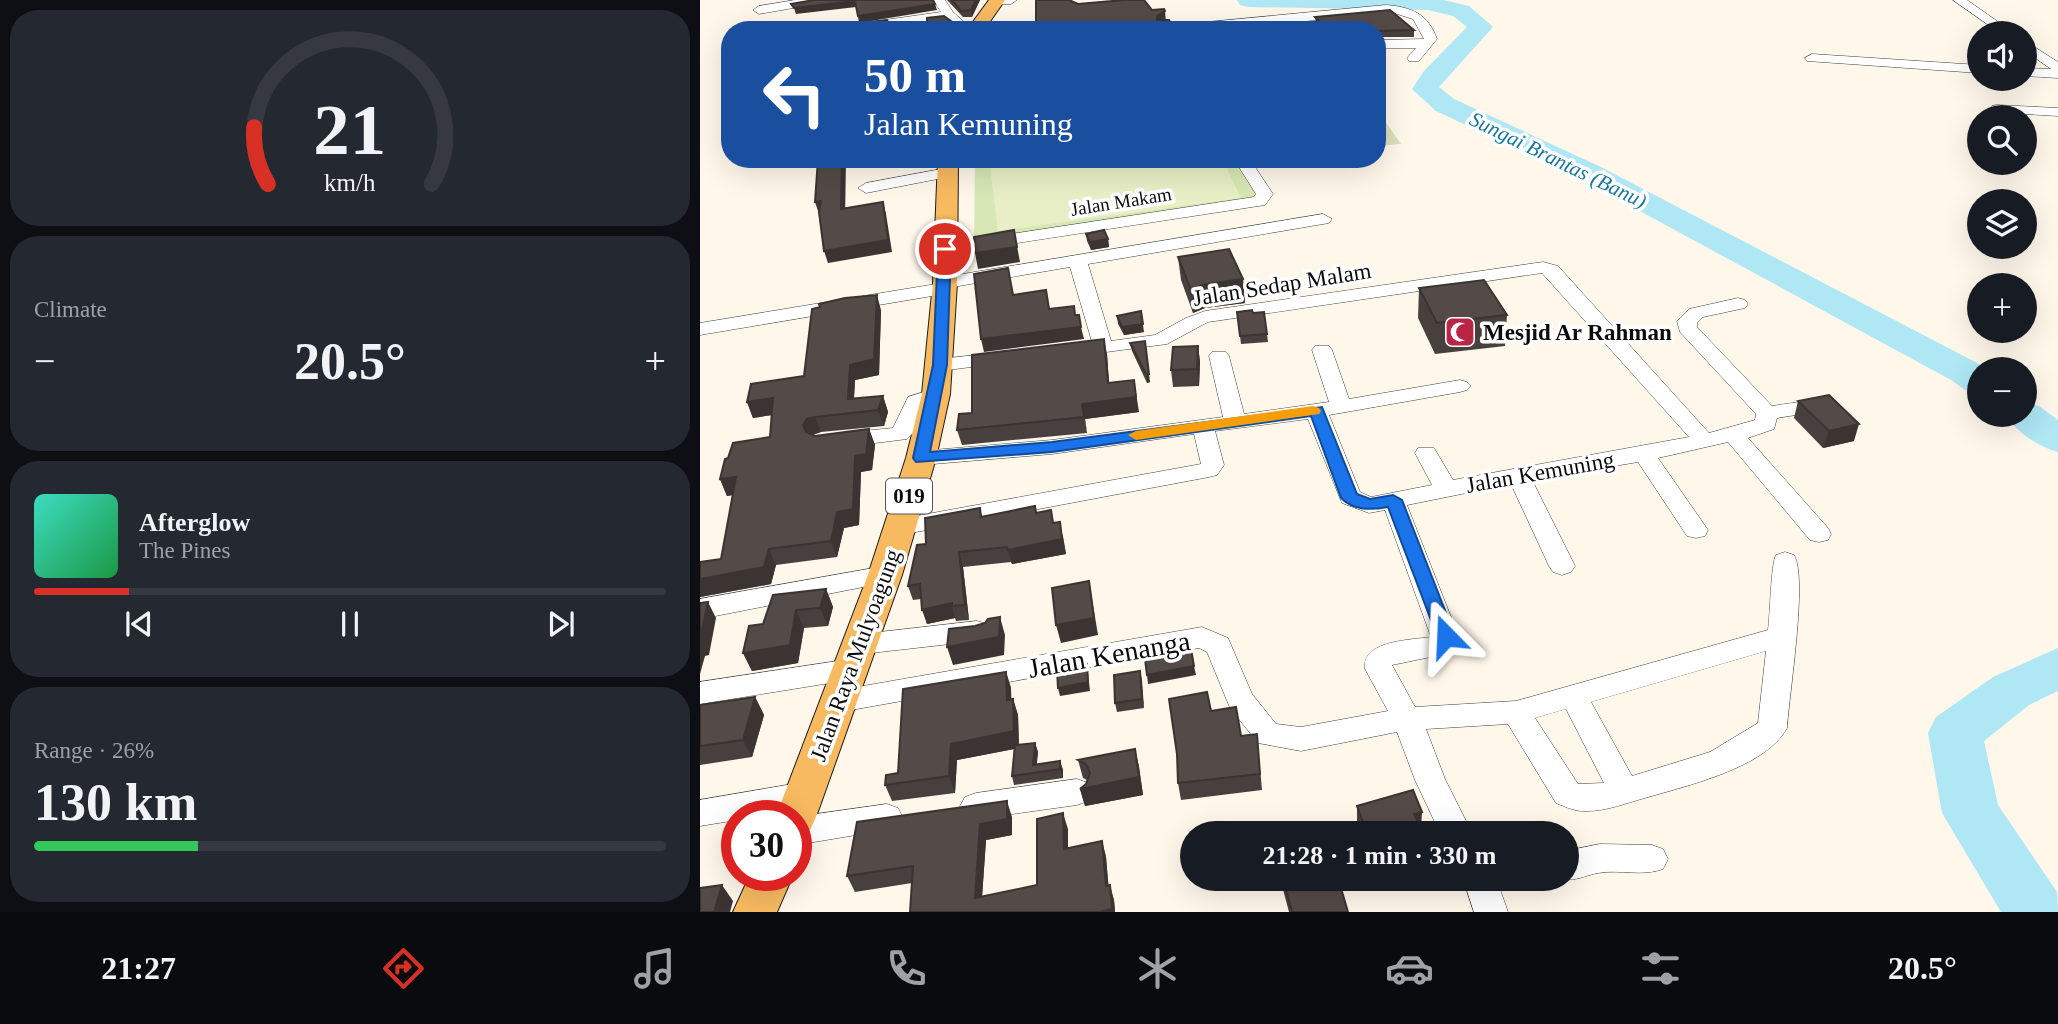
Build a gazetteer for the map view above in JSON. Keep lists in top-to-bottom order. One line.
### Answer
{"streets":{"main road":["019","Jalan Raya Mulyoagung"],"street":["Jalan Makam","Jalan Sedap Malam","Jalan Kemuning","Jalan Kenanga"]},"crossings":[["Jalan Makam","Jalan Raya Mulyoagung"],["Jalan Sedap Malam","Jalan Kemuning"],["Jalan Kenanga","Jalan Raya Mulyoagung"]],"water":["Sungai Brantas (Banu)"],"places":{"mosque":["Mesjid Ar Rahman"]},"page":{"map_buttons":["+","−"],"turn":["50 m","Jalan Kemuning"],"tile":["Climate",["Range · 26%","130 km"]],"heat":["−","20.5°","+"],"song":["Afterglow","The Pines"],"limit":"30","trip":"21:28 · 1 min · 330 m","tabs":["21:27","20.5°"],"gauge":["21","km/h"]}}
